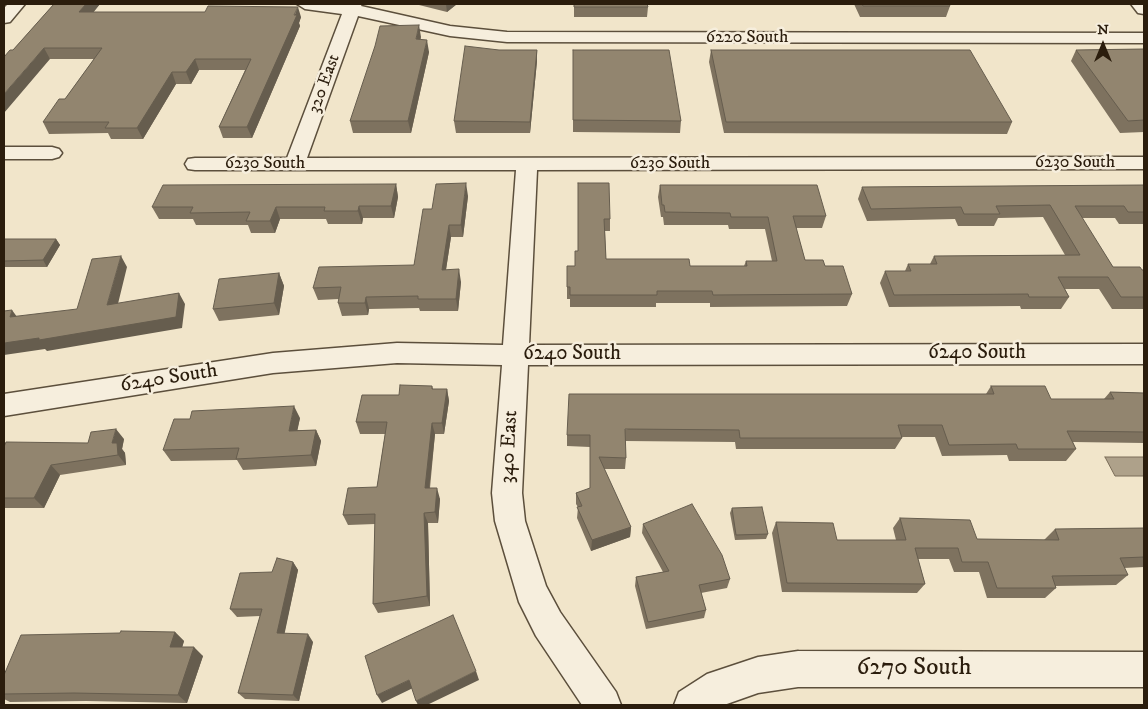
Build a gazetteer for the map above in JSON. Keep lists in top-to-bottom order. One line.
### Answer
{"streets":{"street":["6220 South","320 East","6230 South","6240 South","340 East","6270 South"]},"crossings":[["6220 South","320 East"],["320 East","6230 South"],["6230 South","340 East"],["6240 South","340 East"]],"north":"top"}
